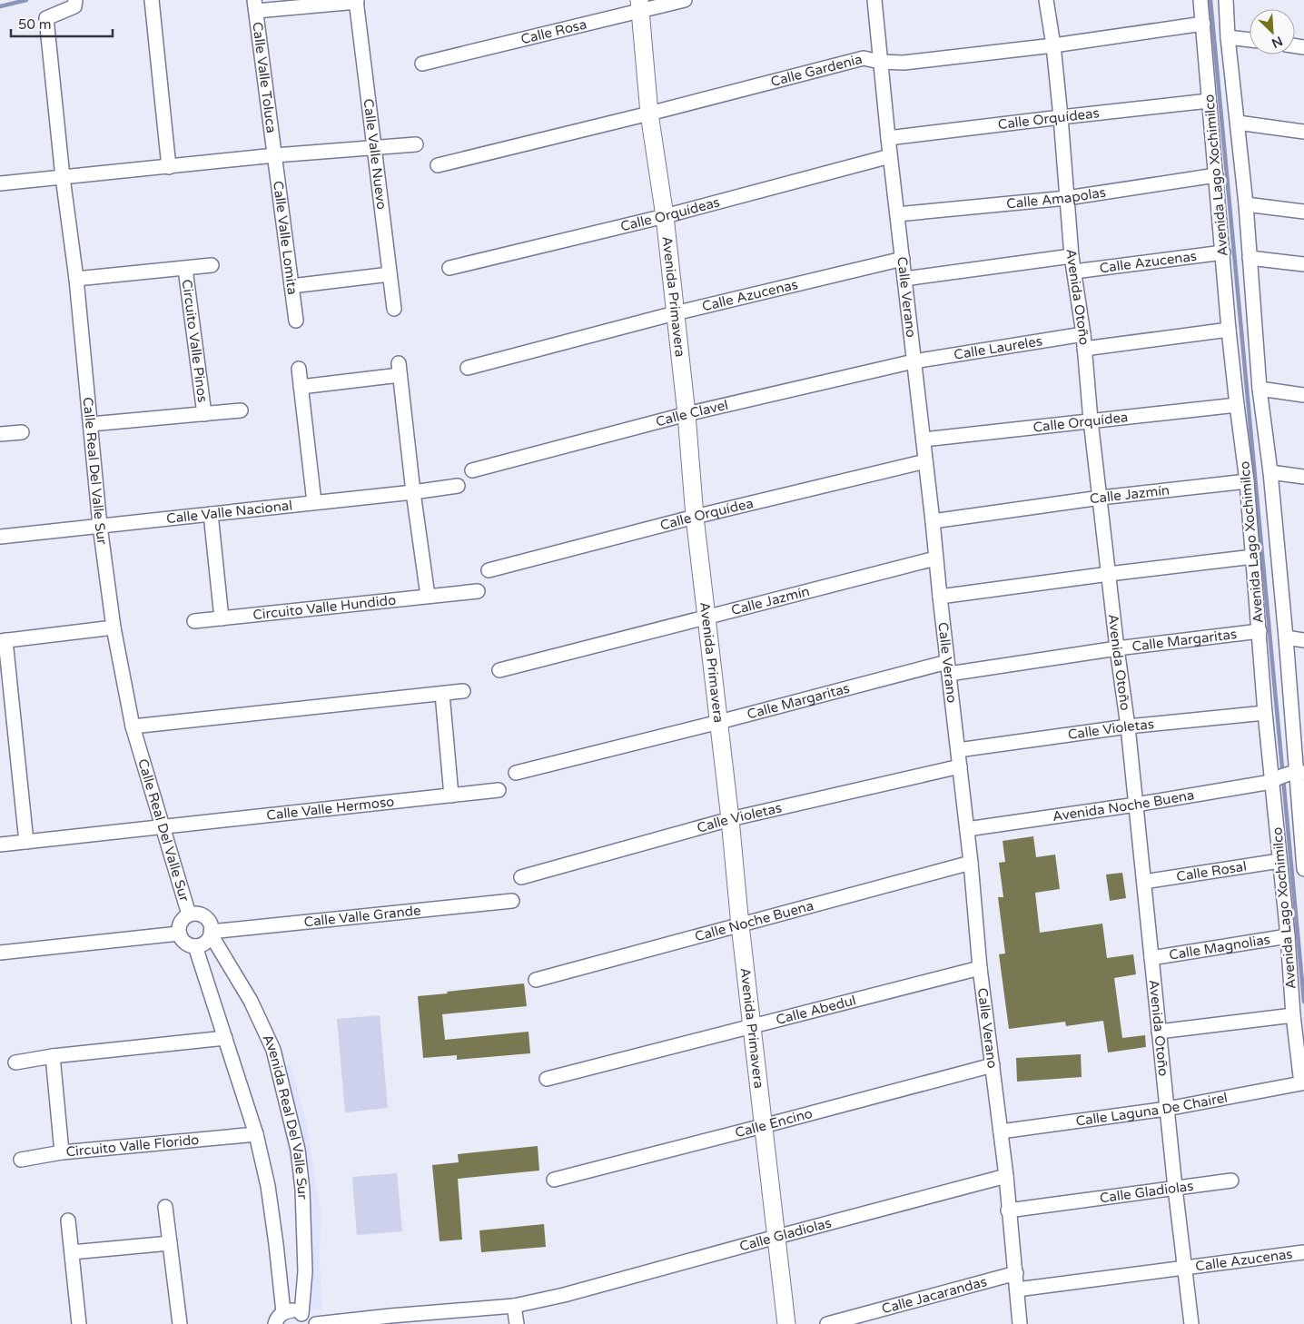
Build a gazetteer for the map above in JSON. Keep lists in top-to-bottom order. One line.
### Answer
{"streets":{"street":["Calle Rosa","Calle Gardenia","Calle Valle Toluca","Calle Orquídeas","Calle Valle Nuevo","Avenida Lago Xochimilco","Calle Amapolas","Calle Valle Lomita","Calle Azucenas","Avenida Primavera","Calle Verano","Avenida Otoño","Circuito Valle Pinos","Calle Laureles","Calle Clavel","Calle Orquídea","Calle Real Del Valle Sur","Calle Jazmín","Calle Valle Nacional","Circuito Valle Hundido","Calle Margaritas","Calle Violetas","Avenida Noche Buena","Calle Valle Hermoso","Calle Rosal","Calle Valle Grande","Calle Noche Buena","Calle Magnolias","Calle Abedul","Calle Laguna De Chairel","Avenida Real Del Valle Sur","Calle Encino","Circuito Valle Florido","Calle Gladiolas","Calle Jacarandas"]},"crossings":[["Calle Rosa","Avenida Primavera"],["Calle Gardenia","Avenida Lago Xochimilco"],["Calle Gardenia","Avenida Primavera"],["Calle Gardenia","Calle Verano"],["Calle Gardenia","Avenida Otoño"],["Calle Valle Toluca","Calle Valle Lomita"],["Calle Orquídeas","Avenida Lago Xochimilco"],["Calle Orquídeas","Avenida Primavera"],["Calle Orquídeas","Calle Verano"],["Calle Orquídeas","Avenida Otoño"],["Avenida Lago Xochimilco","Calle Amapolas"],["Avenida Lago Xochimilco","Calle Azucenas"],["Avenida Lago Xochimilco","Calle Orquídea"],["Avenida Lago Xochimilco","Calle Jazmín"],["Avenida Lago Xochimilco","Calle Margaritas"],["Avenida Lago Xochimilco","Calle Violetas"],["Avenida Lago Xochimilco","Avenida Noche Buena"],["Avenida Lago Xochimilco","Calle Rosal"],["Avenida Lago Xochimilco","Calle Magnolias"],["Avenida Lago Xochimilco","Calle Laguna De Chairel"],["Calle Amapolas","Calle Verano"],["Calle Amapolas","Avenida Otoño"],["Calle Azucenas","Avenida Primavera"],["Calle Azucenas","Calle Verano"],["Calle Azucenas","Avenida Otoño"],["Avenida Primavera","Calle Clavel"],["Avenida Primavera","Calle Orquídea"],["Avenida Primavera","Calle Jazmín"],["Avenida Primavera","Calle Margaritas"],["Avenida Primavera","Calle Violetas"],["Avenida Primavera","Calle Noche Buena"],["Avenida Primavera","Calle Abedul"],["Avenida Primavera","Calle Encino"],["Avenida Primavera","Calle Gladiolas"],["Calle Verano","Calle Laureles"],["Calle Verano","Calle Clavel"],["Calle Verano","Calle Orquídea"],["Calle Verano","Calle Jazmín"],["Calle Verano","Calle Margaritas"],["Calle Verano","Calle Violetas"],["Calle Verano","Avenida Noche Buena"],["Calle Verano","Calle Noche Buena"],["Calle Verano","Calle Abedul"],["Calle Verano","Calle Laguna De Chairel"],["Calle Verano","Calle Encino"],["Calle Verano","Calle Gladiolas"],["Calle Verano","Calle Jacarandas"],["Avenida Otoño","Calle Laureles"],["Avenida Otoño","Calle Orquídea"],["Avenida Otoño","Calle Jazmín"],["Avenida Otoño","Calle Margaritas"],["Avenida Otoño","Calle Violetas"],["Avenida Otoño","Avenida Noche Buena"],["Avenida Otoño","Calle Rosal"],["Avenida Otoño","Calle Magnolias"],["Avenida Otoño","Calle Laguna De Chairel"],["Avenida Otoño","Calle Gladiolas"],["Circuito Valle Pinos","Calle Real Del Valle Sur"],["Calle Laureles","Calle Clavel"],["Calle Real Del Valle Sur","Calle Valle Nacional"],["Calle Real Del Valle Sur","Calle Valle Hermoso"],["Calle Real Del Valle Sur","Calle Valle Grande"],["Calle Real Del Valle Sur","Avenida Real Del Valle Sur"],["Calle Valle Grande","Avenida Real Del Valle Sur"]],"scale_bar":"50 m","north":"bottom right"}
